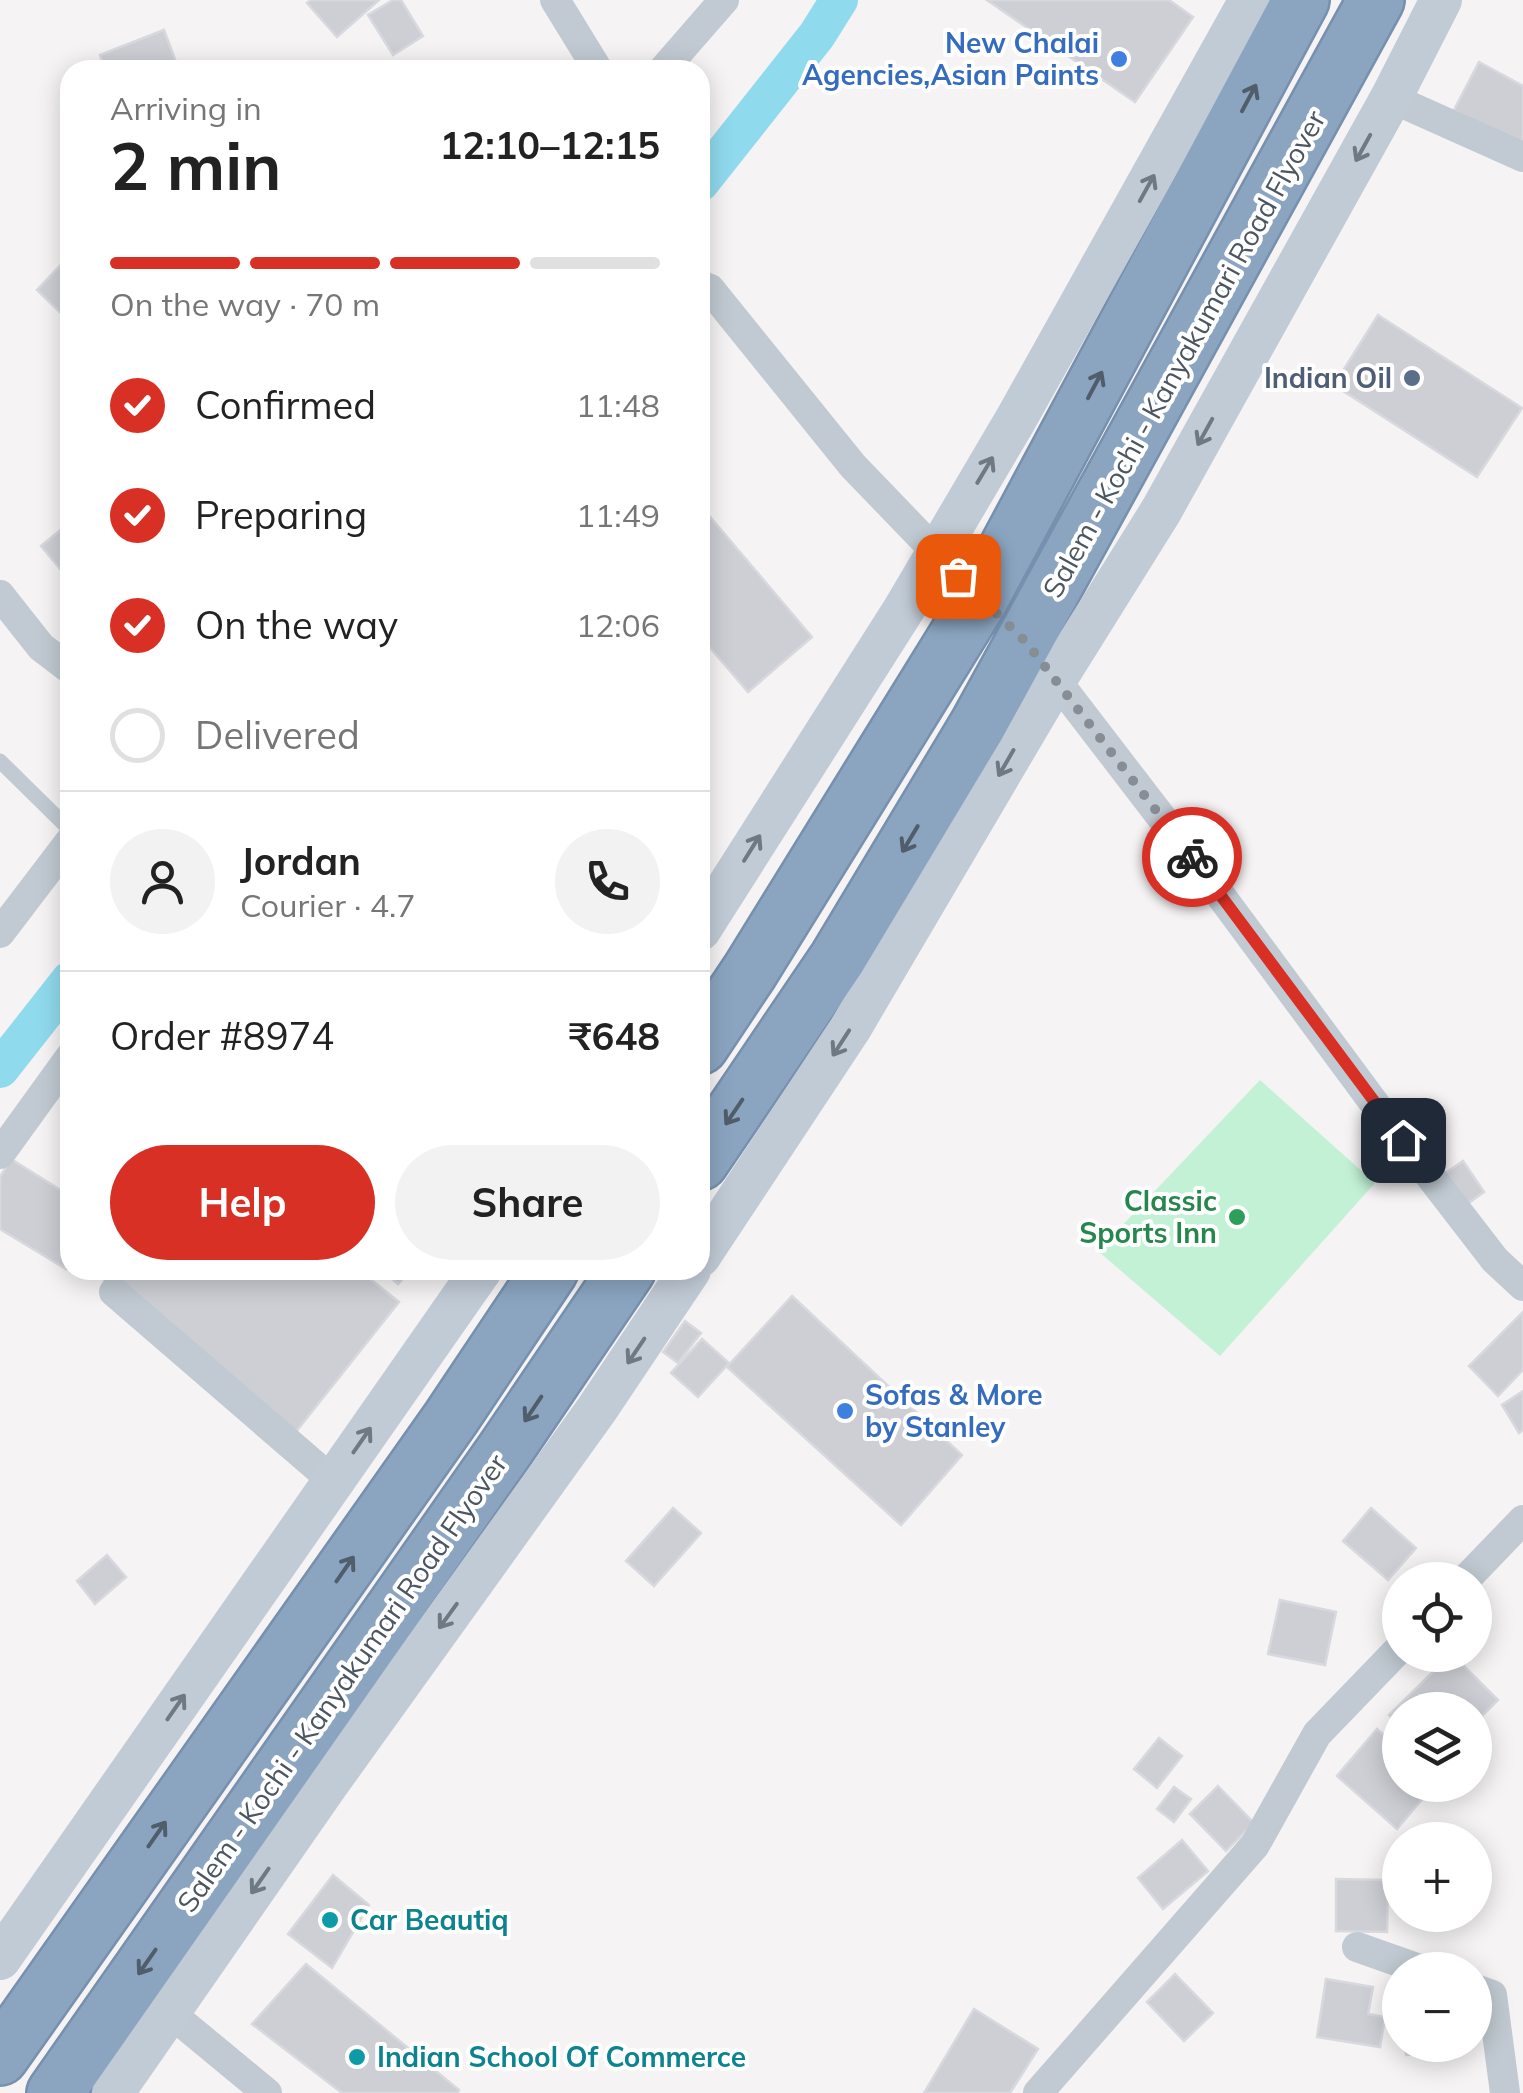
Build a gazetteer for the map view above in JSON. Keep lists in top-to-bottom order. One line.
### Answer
{"streets":{"highway":["Salem - Kochi - Kanyakumari Road Flyover"]},"places":["New Chalai Agencies,Asian Paints","Indian Oil","Classic Sports Inn","Sofas & More by Stanley","Car Beautiq","Indian School Of Commerce"],"page":{"heading":["2 min","Arriving in","12:10–12:15"],"panel":["Jordan","Courier · 4.7","Order #8974","₹648"],"bar":"On the way · 70 m","list":[["Confirmed","11:48"],["Preparing","11:49"],["On the way","12:06"],"Delivered"],"buttons":["Help","Share"],"map_buttons":["+","−"]}}
